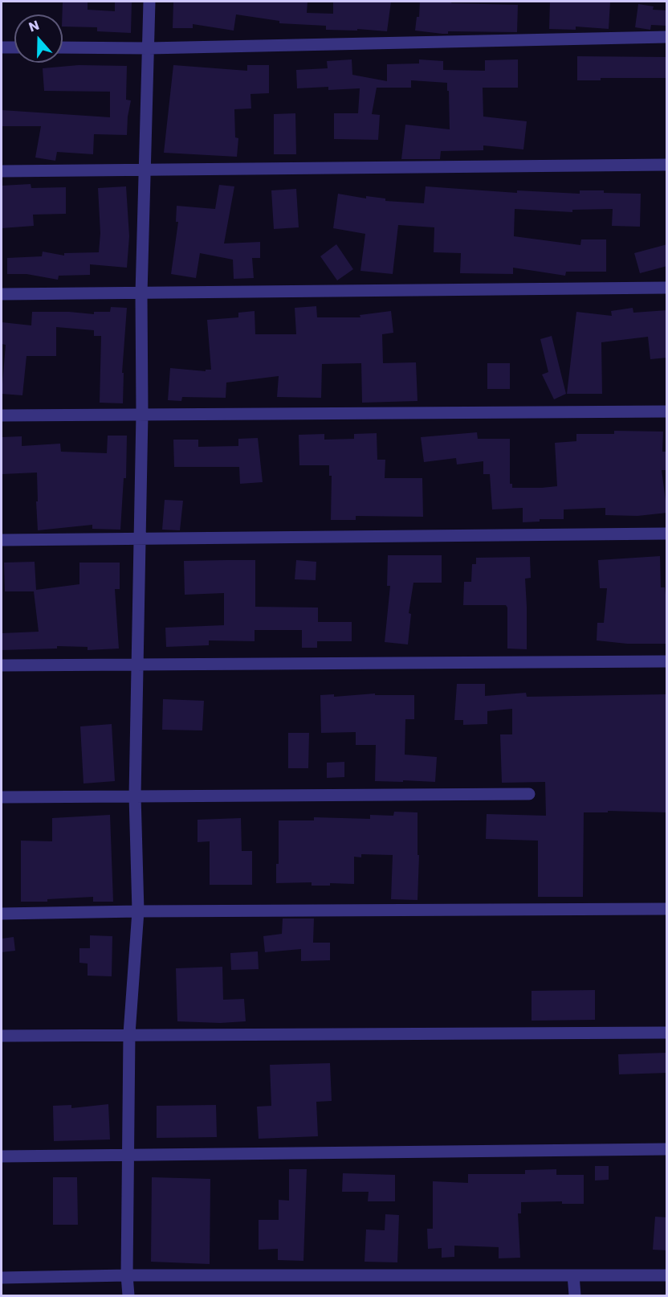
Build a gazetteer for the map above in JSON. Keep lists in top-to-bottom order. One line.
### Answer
{"north":"top"}
